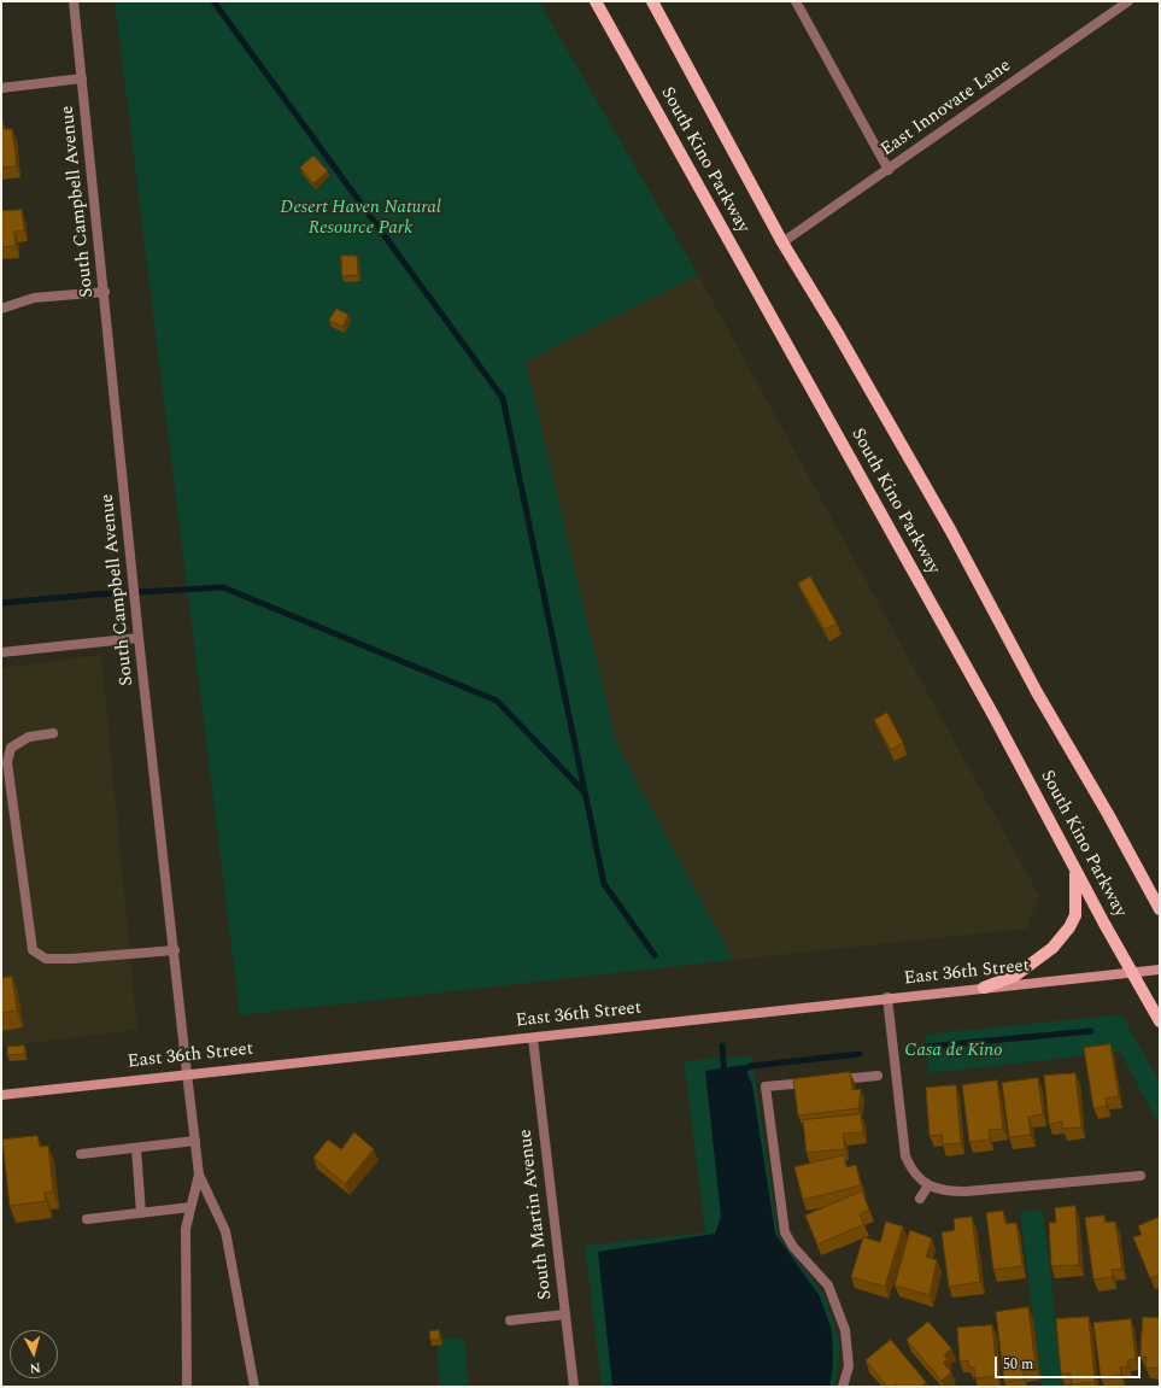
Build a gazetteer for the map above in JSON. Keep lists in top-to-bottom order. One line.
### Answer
{"streets":{"main road":["South Kino Parkway","East 36th Street"],"street":["East Innovate Lane","South Campbell Avenue","South Martin Avenue"]},"crossings":[["East Innovate Lane","South Kino Parkway"],["South Kino Parkway","East 36th Street"],["South Campbell Avenue","East 36th Street"],["East 36th Street","South Martin Avenue"]],"parks":["Desert Haven Natural Resource Park","Casa de Kino"],"scale_bar":"50 m","north":"bottom"}
